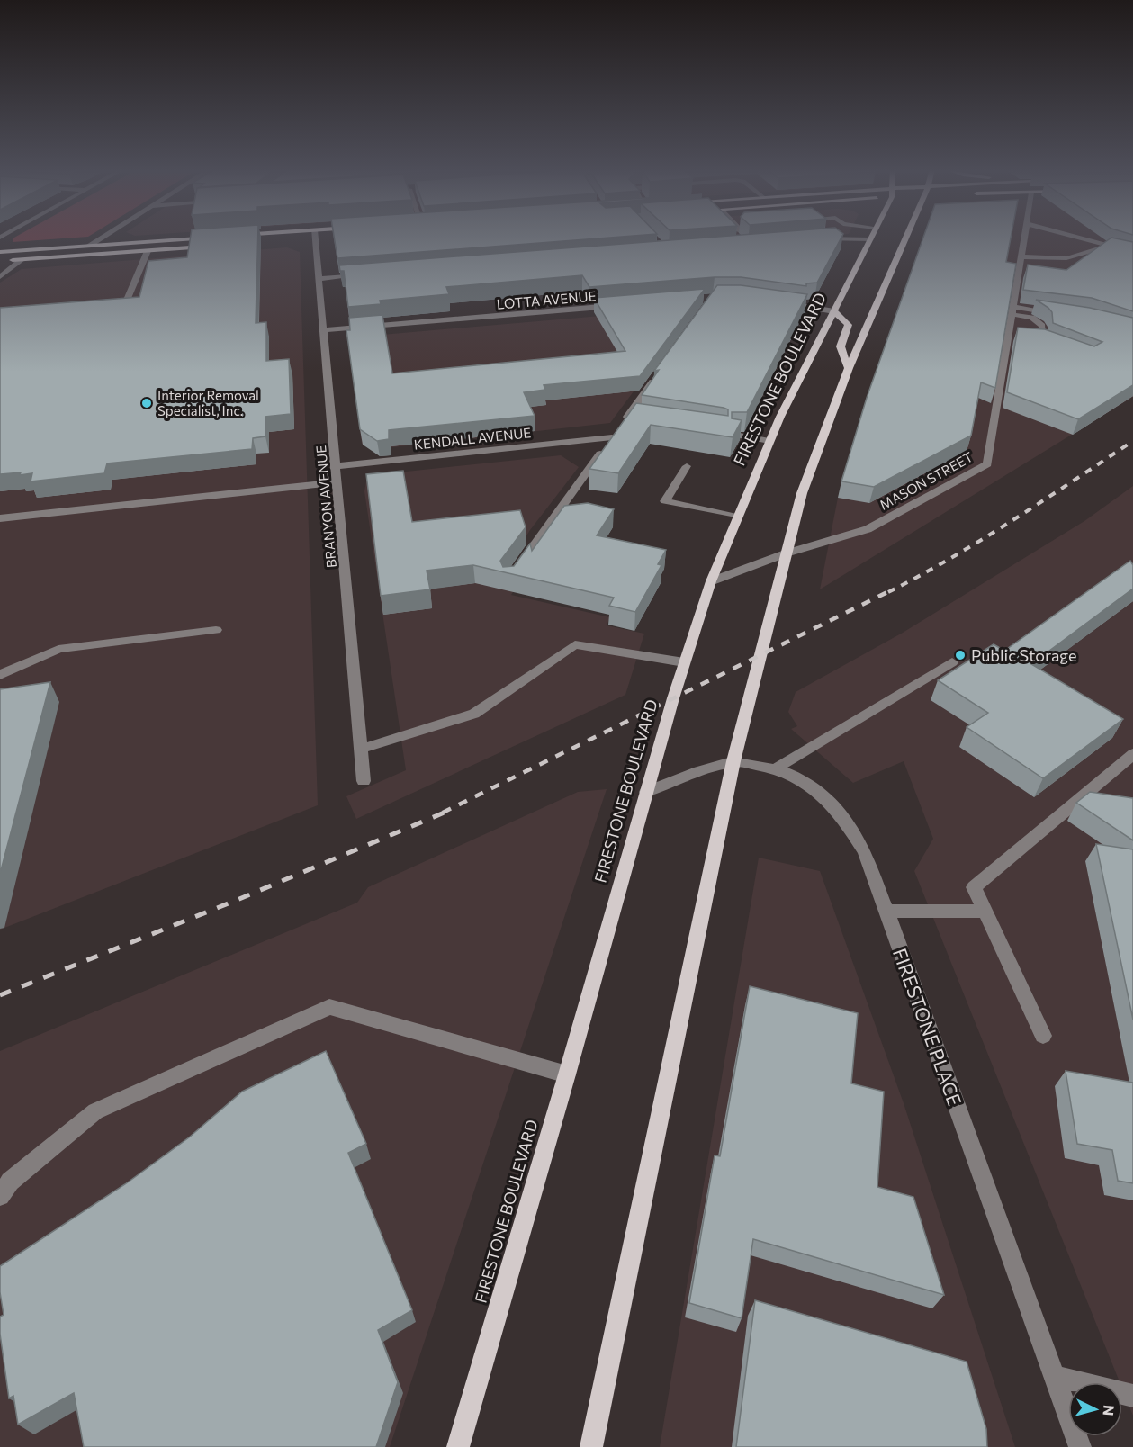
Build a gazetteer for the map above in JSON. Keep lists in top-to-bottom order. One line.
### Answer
{"streets":{"main road":["FIRESTONE BOULEVARD"],"street":["LOTTA AVENUE","KENDALL AVENUE","MASON STREET","BRANYON AVENUE","FIRESTONE PLACE"]},"crossings":[["LOTTA AVENUE","BRANYON AVENUE"],["FIRESTONE BOULEVARD","MASON STREET"],["FIRESTONE BOULEVARD","FIRESTONE PLACE"],["KENDALL AVENUE","BRANYON AVENUE"]],"places":["Interior Removal Specialist, Inc.","Public Storage"],"north":"right"}
